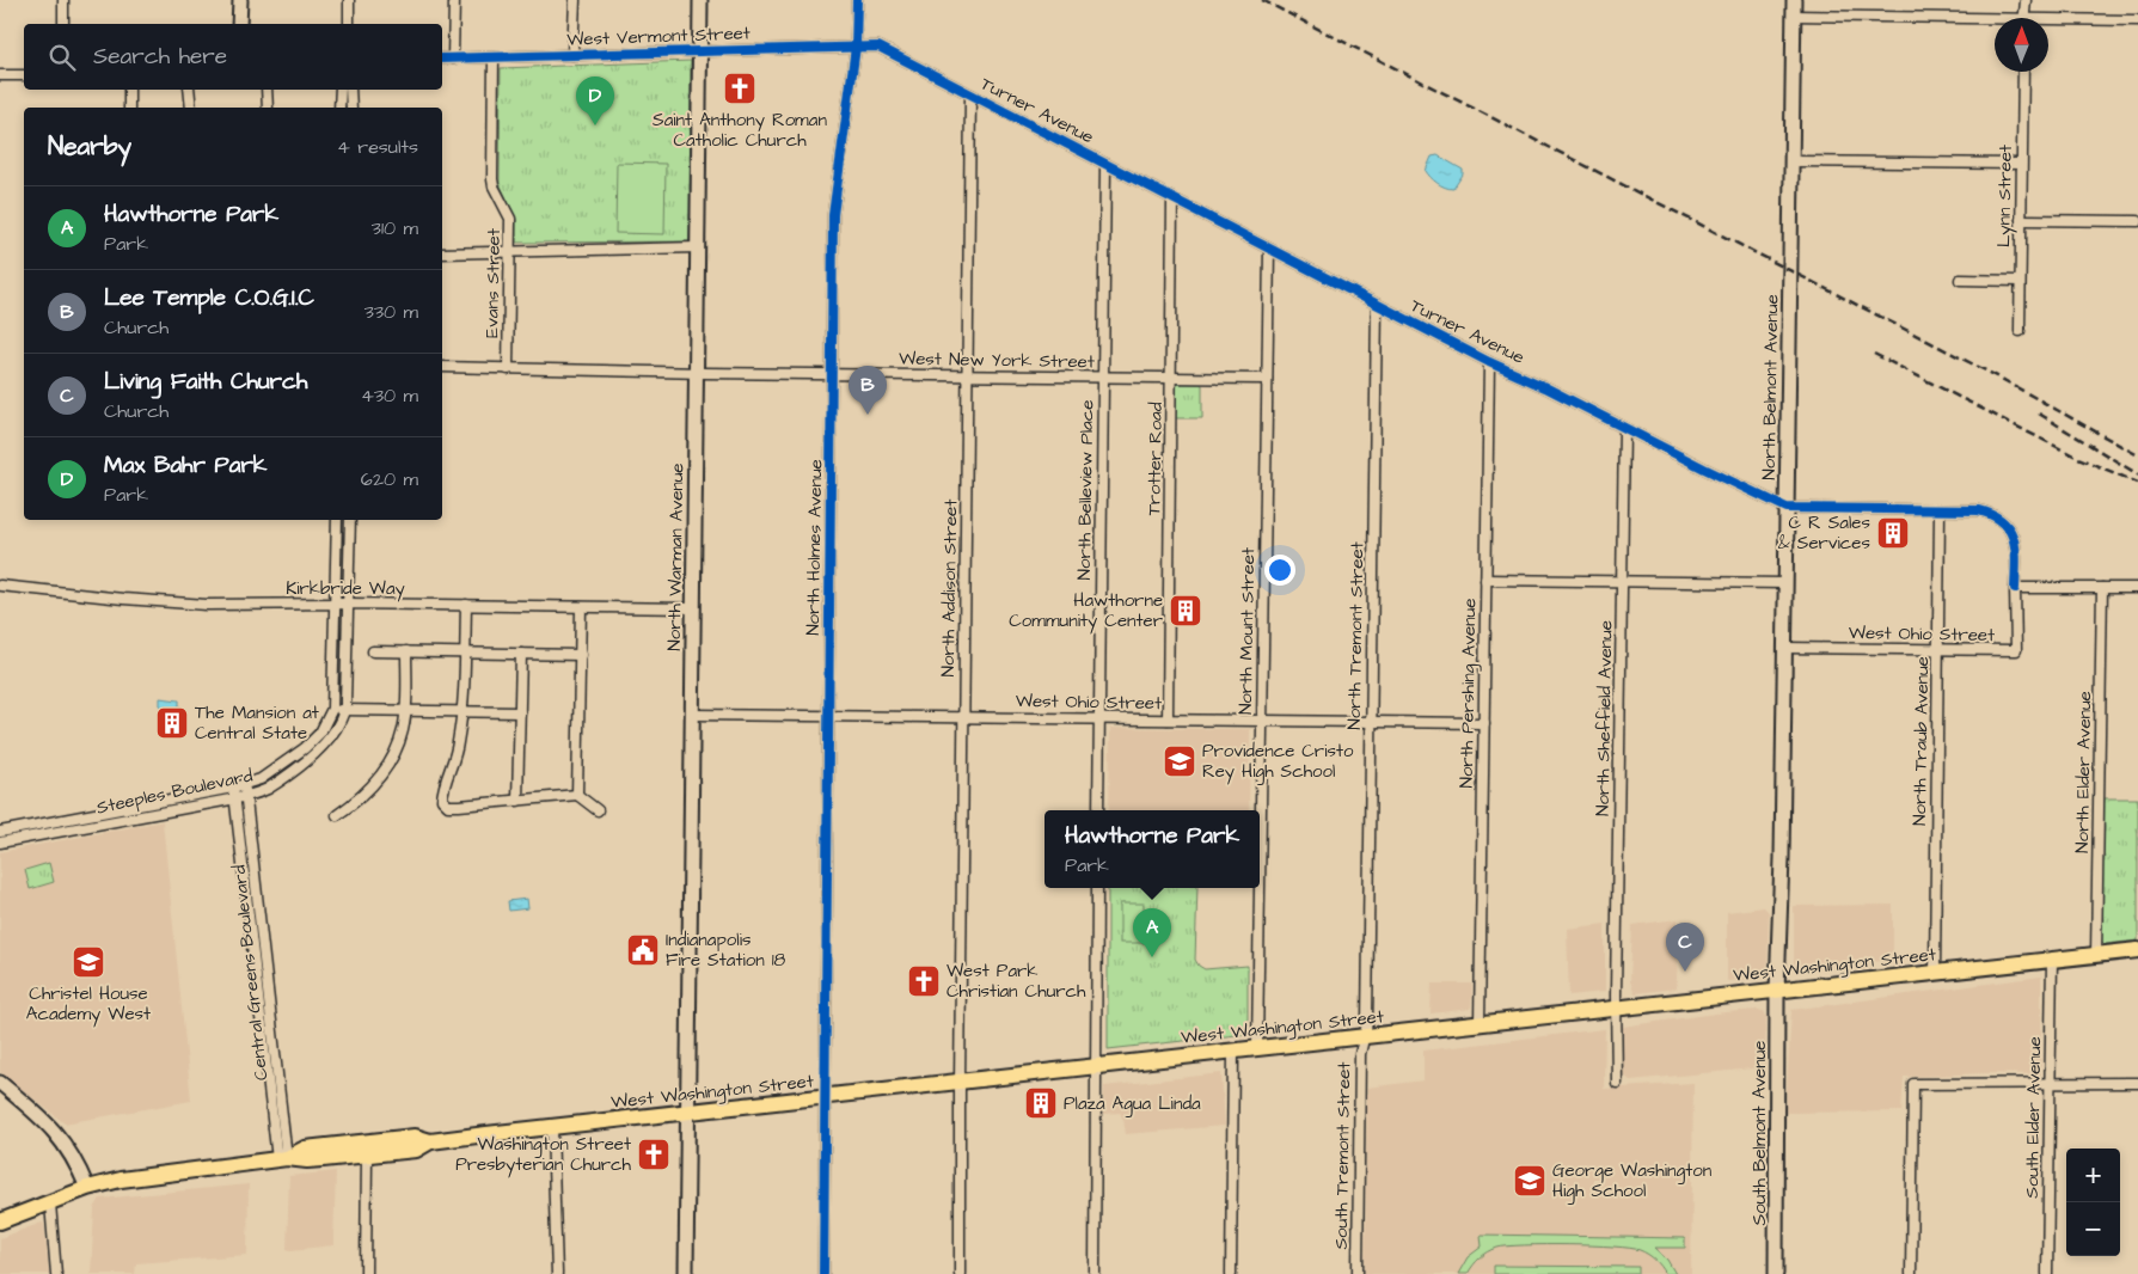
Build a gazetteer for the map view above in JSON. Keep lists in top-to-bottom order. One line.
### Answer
{"streets":{"main road":["North Belmont Avenue","North Warman Avenue","West Washington Street","South Belmont Avenue"],"street":["West Vermont Street","Turner Avenue","Lynn Street","Evans Street","West New York Street","Trotter Road","North Belleview Place","North Holmes Avenue","Kirkbride Way","North Addison Street","North Mount Street","West Ohio Street","North Tremont Street","North Pershing Avenue","North Sheffield Avenue","North Traub Avenue","North Elder Avenue","Steeples Boulevard","Central Greens Boulevard","South Elder Avenue","South Tremont Street"]},"crossings":[["West Vermont Street","Turner Avenue"],["West Vermont Street","Evans Street"],["West Vermont Street","North Holmes Avenue"],["West Vermont Street","North Warman Avenue"],["Turner Avenue","North Belmont Avenue"],["Turner Avenue","Trotter Road"],["Turner Avenue","North Belleview Place"],["Turner Avenue","North Addison Street"],["Turner Avenue","North Mount Street"],["Turner Avenue","West Ohio Street"],["Turner Avenue","North Tremont Street"],["Turner Avenue","North Pershing Avenue"],["Turner Avenue","North Sheffield Avenue"],["Turner Avenue","North Traub Avenue"],["Evans Street","West New York Street"],["West New York Street","Trotter Road"],["West New York Street","North Belleview Place"],["West New York Street","North Holmes Avenue"],["West New York Street","North Warman Avenue"],["West New York Street","North Addison Street"],["West New York Street","North Mount Street"],["North Belmont Avenue","West Ohio Street"],["North Belmont Avenue","West Washington Street"],["North Belmont Avenue","South Belmont Avenue"],["Trotter Road","West Ohio Street"],["North Belleview Place","West Ohio Street"],["North Holmes Avenue","West Ohio Street"],["North Holmes Avenue","West Washington Street"],["North Warman Avenue","Kirkbride Way"],["North Warman Avenue","West Ohio Street"],["North Warman Avenue","West Washington Street"],["Kirkbride Way","Steeples Boulevard"],["North Addison Street","West Ohio Street"],["North Addison Street","West Washington Street"],["North Mount Street","West Ohio Street"],["North Mount Street","West Washington Street"],["West Ohio Street","North Tremont Street"],["West Ohio Street","North Pershing Avenue"],["West Ohio Street","North Traub Avenue"],["North Tremont Street","West Washington Street"],["North Tremont Street","South Tremont Street"],["North Pershing Avenue","West Washington Street"],["North Sheffield Avenue","West Washington Street"],["North Traub Avenue","West Washington Street"],["North Elder Avenue","West Washington Street"],["Steeples Boulevard","Central Greens Boulevard"],["West Washington Street","Central Greens Boulevard"],["West Washington Street","South Elder Avenue"],["West Washington Street","South Belmont Avenue"],["West Washington Street","South Tremont Street"]],"places":{"church":["Saint Anthony Roman Catholic Church","West Park Christian Church","Washington Street Presbyterian Church"],"building":["C R Sales & Services","Hawthorne Community Center","The Mansion at Central State","Plaza Agua Linda"],"school or university":["Providence Cristo Rey High School","Christel House Academy West","George Washington High School"],"public building":["Indianapolis Fire Station 18"]},"north":"top","page":{"search":"Search here","pins":["D","B","A","C"],"heading":["Nearby","4 results"],"list":[{"mark":"A","name":"Hawthorne Park","note":"Park","value":"310 m"},{"mark":"B","name":"Lee Temple C.O.G.I.C","note":"Church","value":"330 m"},{"mark":"C","name":"Living Faith Church","note":"Church","value":"430 m"},{"mark":"D","name":"Max Bahr Park","note":"Park","value":"620 m"}],"popup":["Hawthorne Park","Park"],"map_buttons":["+","−"]}}
